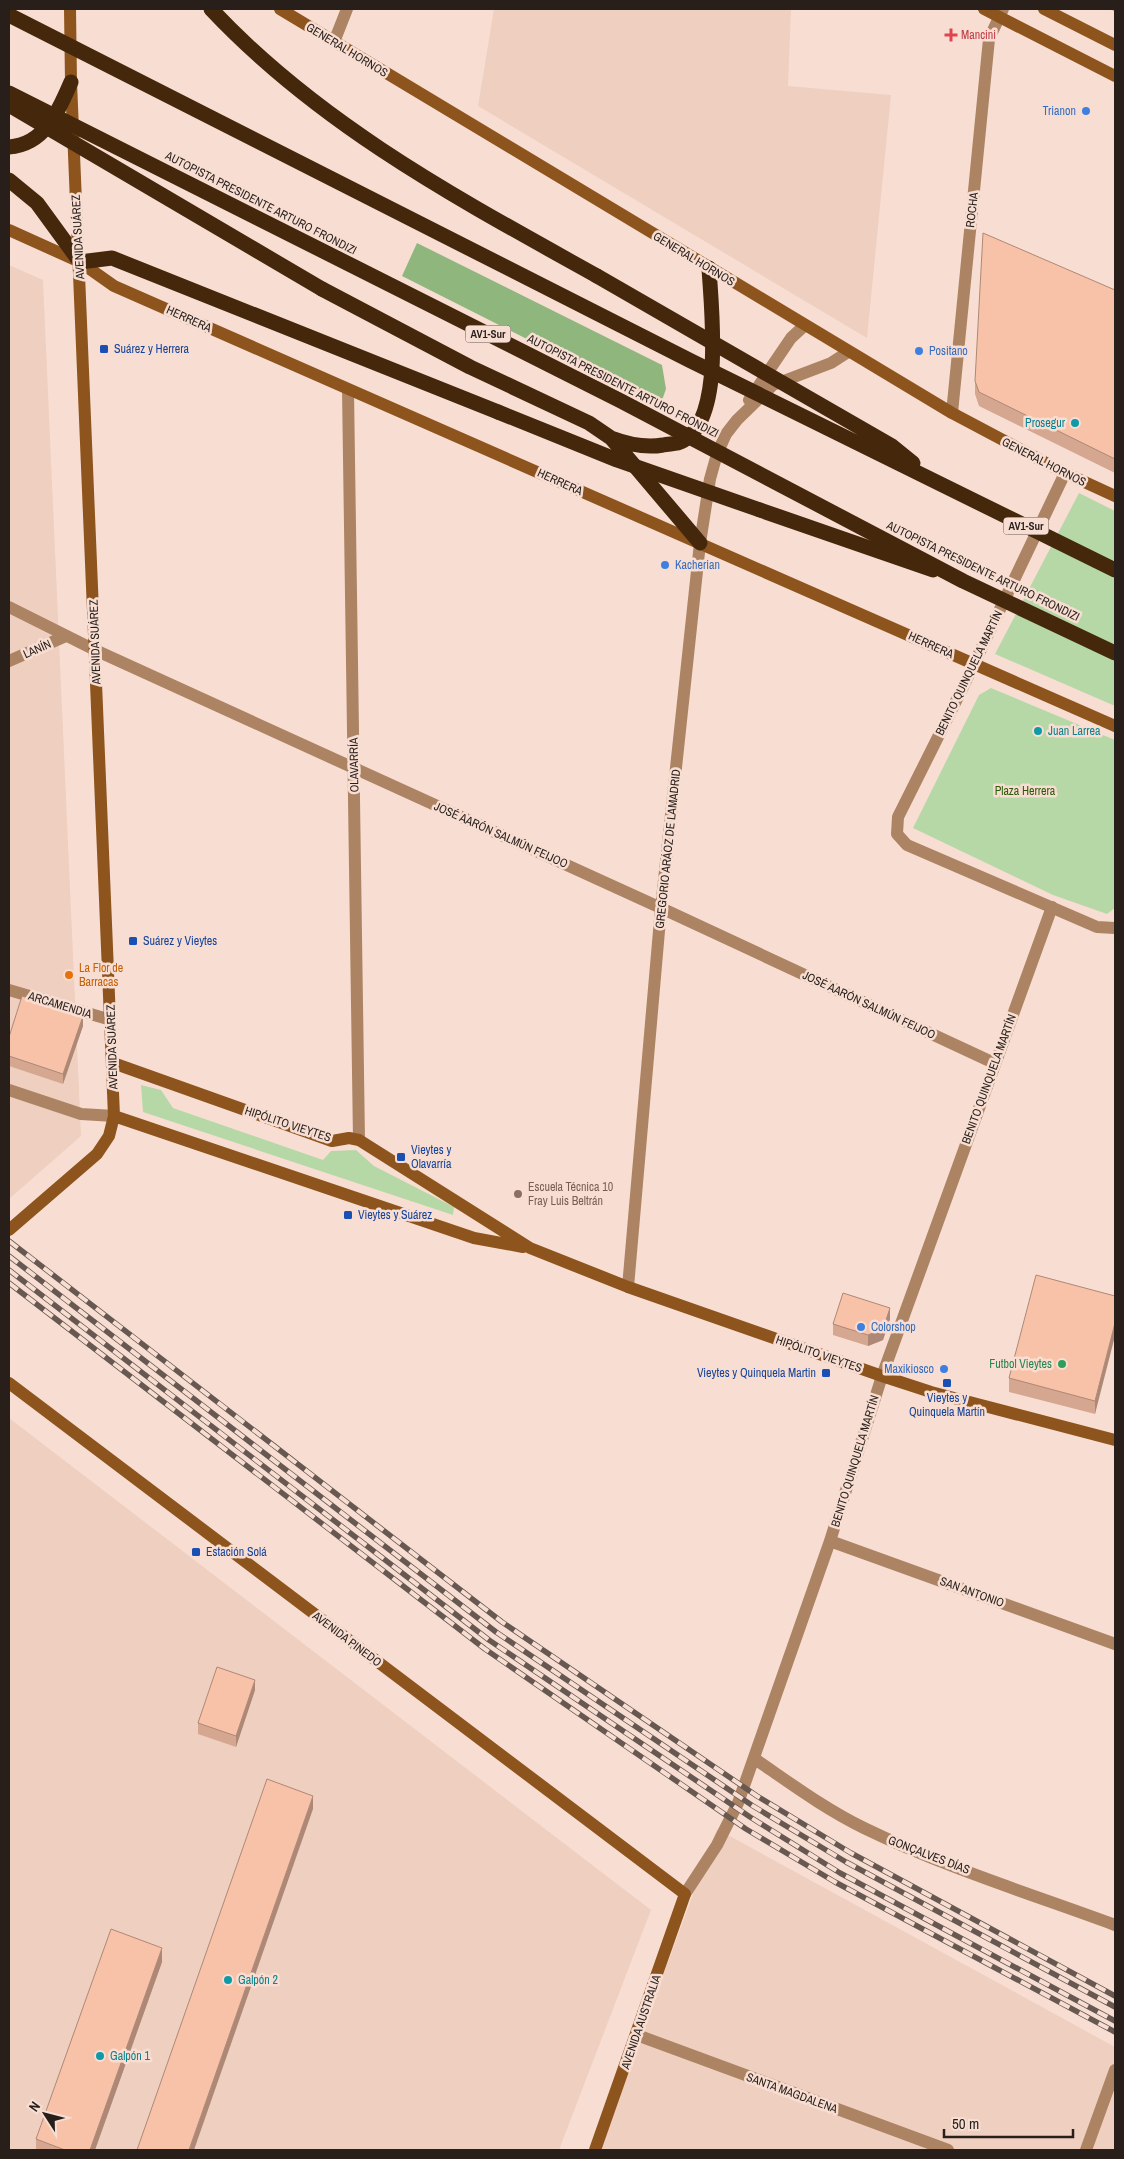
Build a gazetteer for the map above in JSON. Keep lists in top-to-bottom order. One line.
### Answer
{"streets":{"highway":["AUTOPISTA PRESIDENTE ARTURO FRONDIZI","AV1-Sur"],"main road":["GENERAL HORNOS","AVENIDA SUÁREZ","HERRERA","HIPÓLITO VIEYTES","AVENIDA PINEDO","AVENIDA AUSTRALIA"],"street":["ROCHA","LANÍN","BENITO QUINQUELA MARTÍN","OLAVARRÍA","JOSÉ AARÓN SALMÚN FEIJOO","GREGORIO ARÁOZ DE LAMADRID","ARCAMENDIA","SAN ANTONIO","GONÇALVES DÍAS","SANTA MAGDALENA"]},"crossings":[["GENERAL HORNOS","ROCHA"],["GENERAL HORNOS","BENITO QUINQUELA MARTÍN"],["GENERAL HORNOS","GREGORIO ARÁOZ DE LAMADRID"],["AVENIDA SUÁREZ","HERRERA"],["AVENIDA SUÁREZ","JOSÉ AARÓN SALMÚN FEIJOO"],["AVENIDA SUÁREZ","ARCAMENDIA"],["AVENIDA SUÁREZ","HIPÓLITO VIEYTES"],["HERRERA","BENITO QUINQUELA MARTÍN"],["HERRERA","OLAVARRÍA"],["HERRERA","GREGORIO ARÁOZ DE LAMADRID"],["LANÍN","JOSÉ AARÓN SALMÚN FEIJOO"],["BENITO QUINQUELA MARTÍN","JOSÉ AARÓN SALMÚN FEIJOO"],["BENITO QUINQUELA MARTÍN","HIPÓLITO VIEYTES"],["BENITO QUINQUELA MARTÍN","SAN ANTONIO"],["BENITO QUINQUELA MARTÍN","AVENIDA PINEDO"],["BENITO QUINQUELA MARTÍN","GONÇALVES DÍAS"],["BENITO QUINQUELA MARTÍN","AVENIDA AUSTRALIA"],["OLAVARRÍA","JOSÉ AARÓN SALMÚN FEIJOO"],["OLAVARRÍA","HIPÓLITO VIEYTES"],["JOSÉ AARÓN SALMÚN FEIJOO","GREGORIO ARÁOZ DE LAMADRID"],["GREGORIO ARÁOZ DE LAMADRID","HIPÓLITO VIEYTES"],["AVENIDA PINEDO","AVENIDA AUSTRALIA"],["AVENIDA AUSTRALIA","SANTA MAGDALENA"]],"parks":["Plaza Herrera"],"places":{"health":["Mancini"],"other":["Trianon","Positano","Prosegur","Kacherian","Juan Larrea","La Flor de Barracas","Escuela Técnica 10 Fray Luis Beltrán","Colorshop","Futbol Vieytes","Maxikiosco","Galpón 2","Galpón 1"],"transit":["Suárez y Herrera","Suárez y Vieytes","Vieytes y Olavarría","Vieytes y Suárez","Vieytes y Quinquela Martin","Vieytes y Quinquela Martín","Estación Solá"]},"scale_bar":"50 m","north":"top left"}
